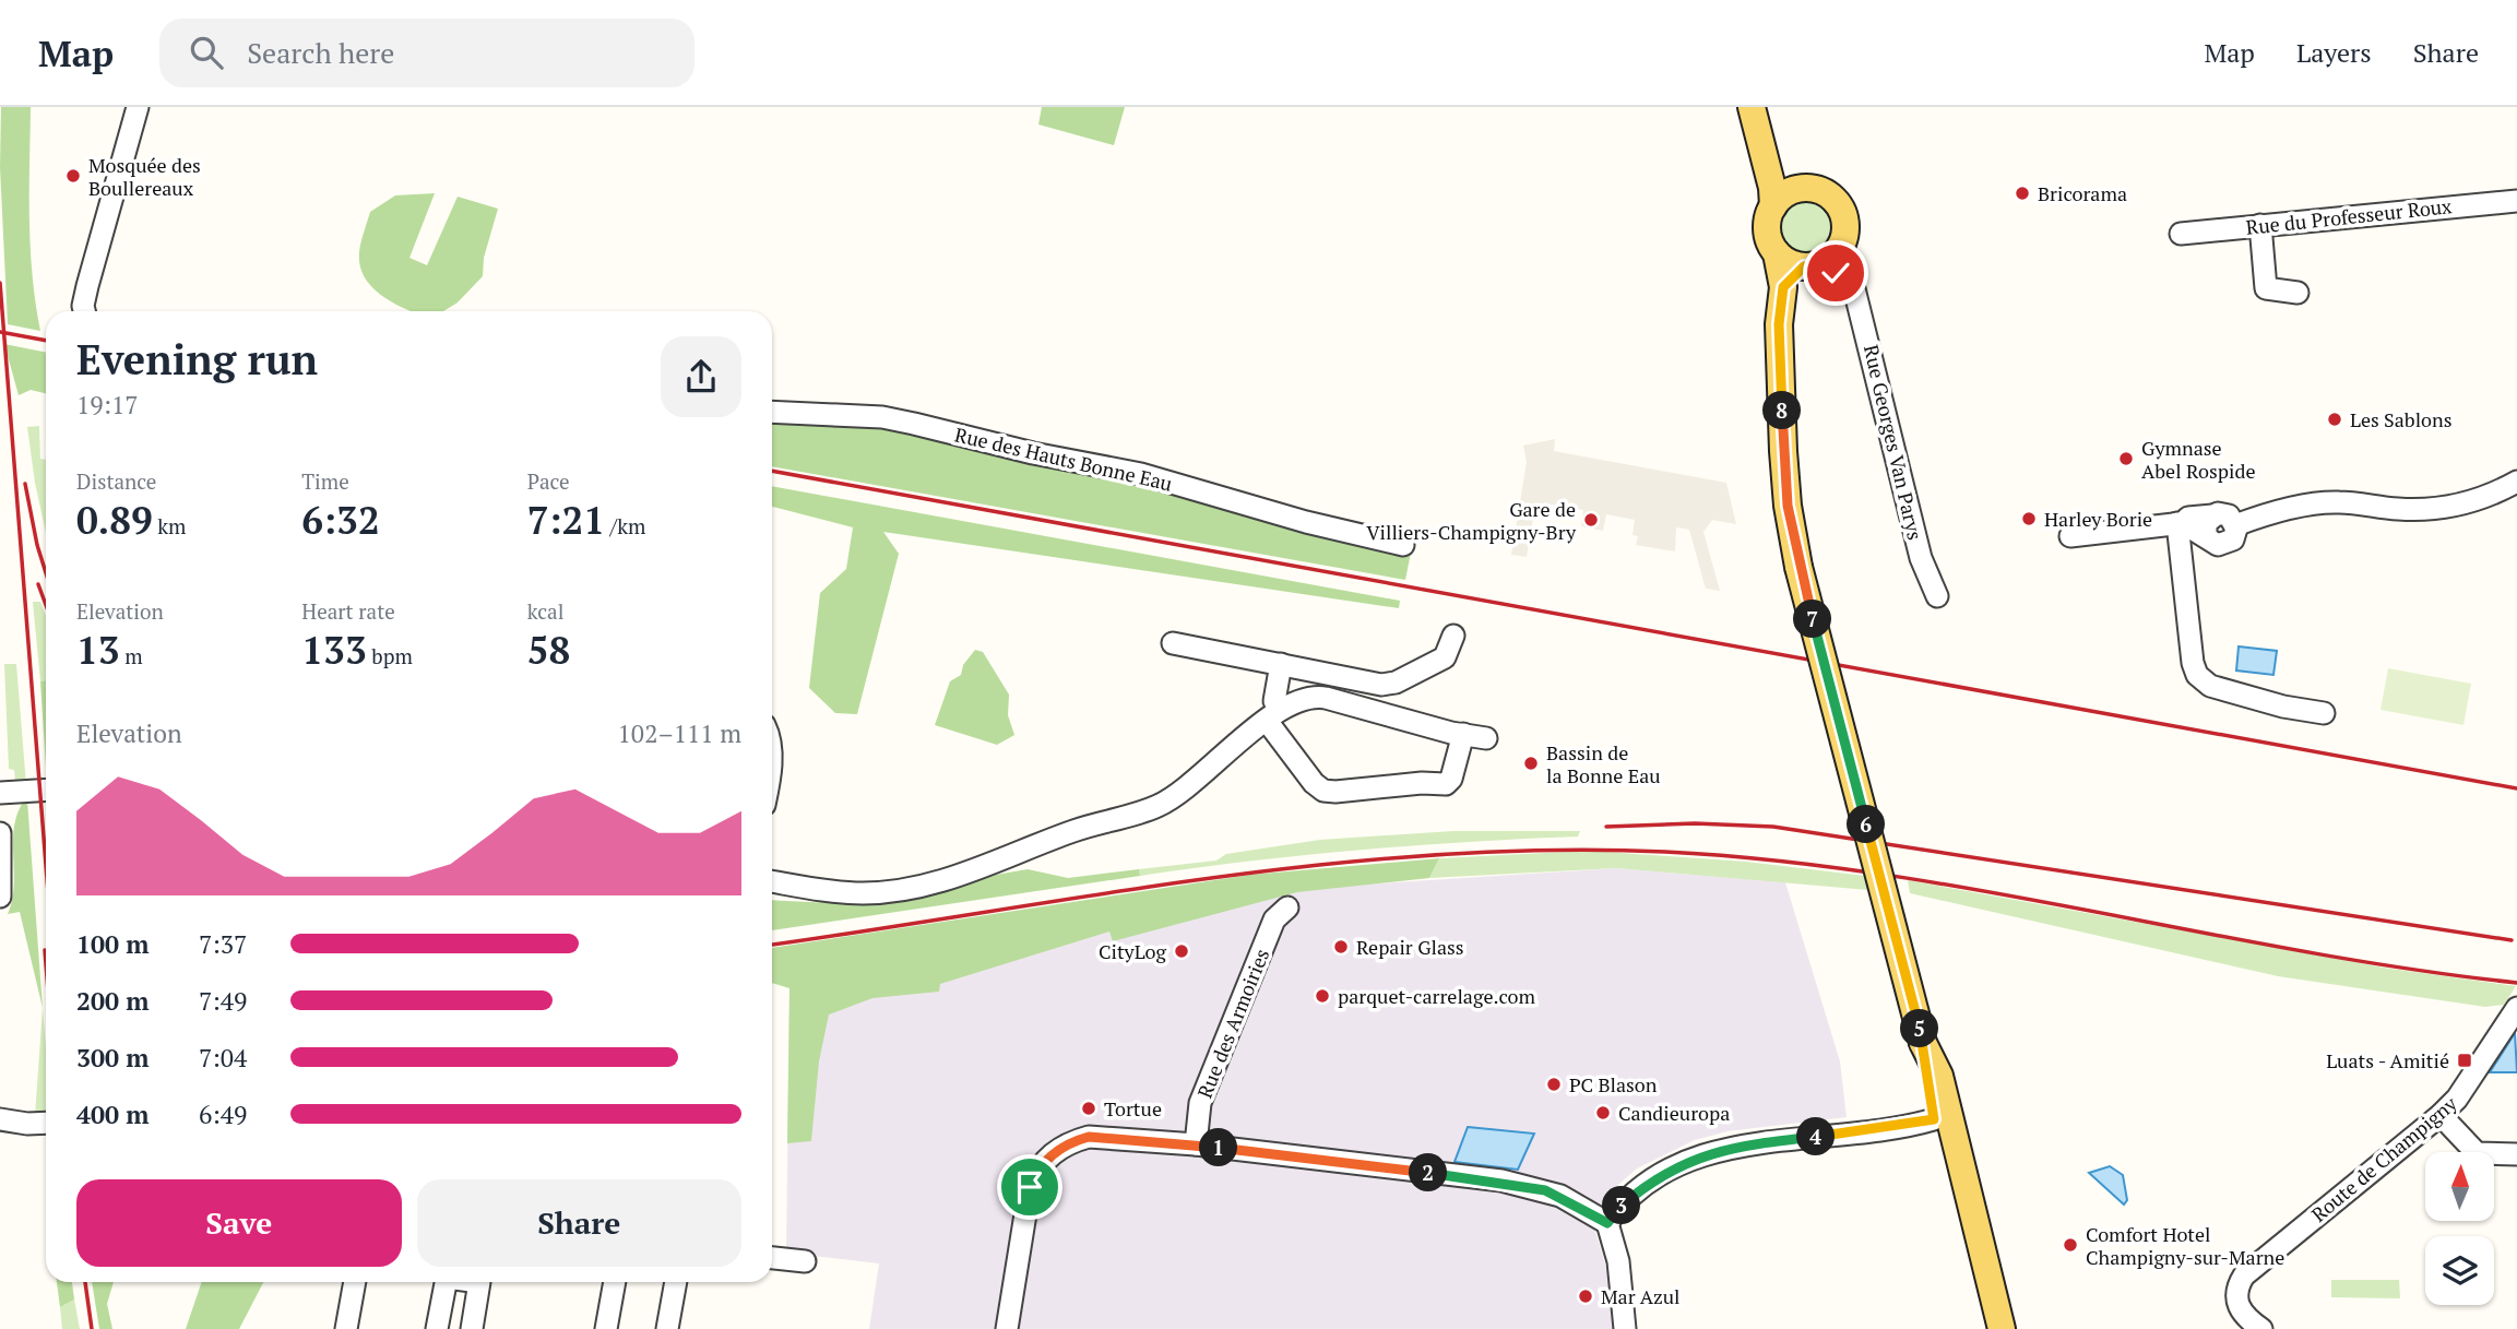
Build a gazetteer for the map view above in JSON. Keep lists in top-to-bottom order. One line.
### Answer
{"streets":{"street":["Rue du Professeur Roux","Rue Georges Van Parys","Rue des Hauts Bonne Eau","Rue des Armoiries","Route de Champigny"]},"places":{"other":["Mosquée des Boullereaux","Bricorama","Les Sablons","Gymnase Abel Rospide","Harley Borie","Gare de Villiers-Champigny-Bry","Bassin de la Bonne Eau","Repair Glass","CityLog","parquet-carrelage.com","PC Blason","Tortue","Candieuropa","Comfort Hotel Champigny-sur-Marne","Mar Azul"],"transit":["Luats - Amitié"]},"north":"top","page":{"header":"Map","search":"Search here","nav":["Map","Layers","Share"],"heading":["Evening run","19:17"],"pins":["8","7","6","5","4","1","2","3"],"stats":[["Distance","0.89 km"],["Time","6:32"],["Pace","7:21 /km"],["Elevation","13 m"],["Heart rate","133 bpm"],["kcal","58"]],"chart":["Elevation","102–111 m"],"list":[{"name":"100 m","note":"7:37"},{"name":"200 m","note":"7:49"},{"name":"300 m","note":"7:04"},{"name":"400 m","note":"6:49"}],"buttons":["Save","Share"]}}
